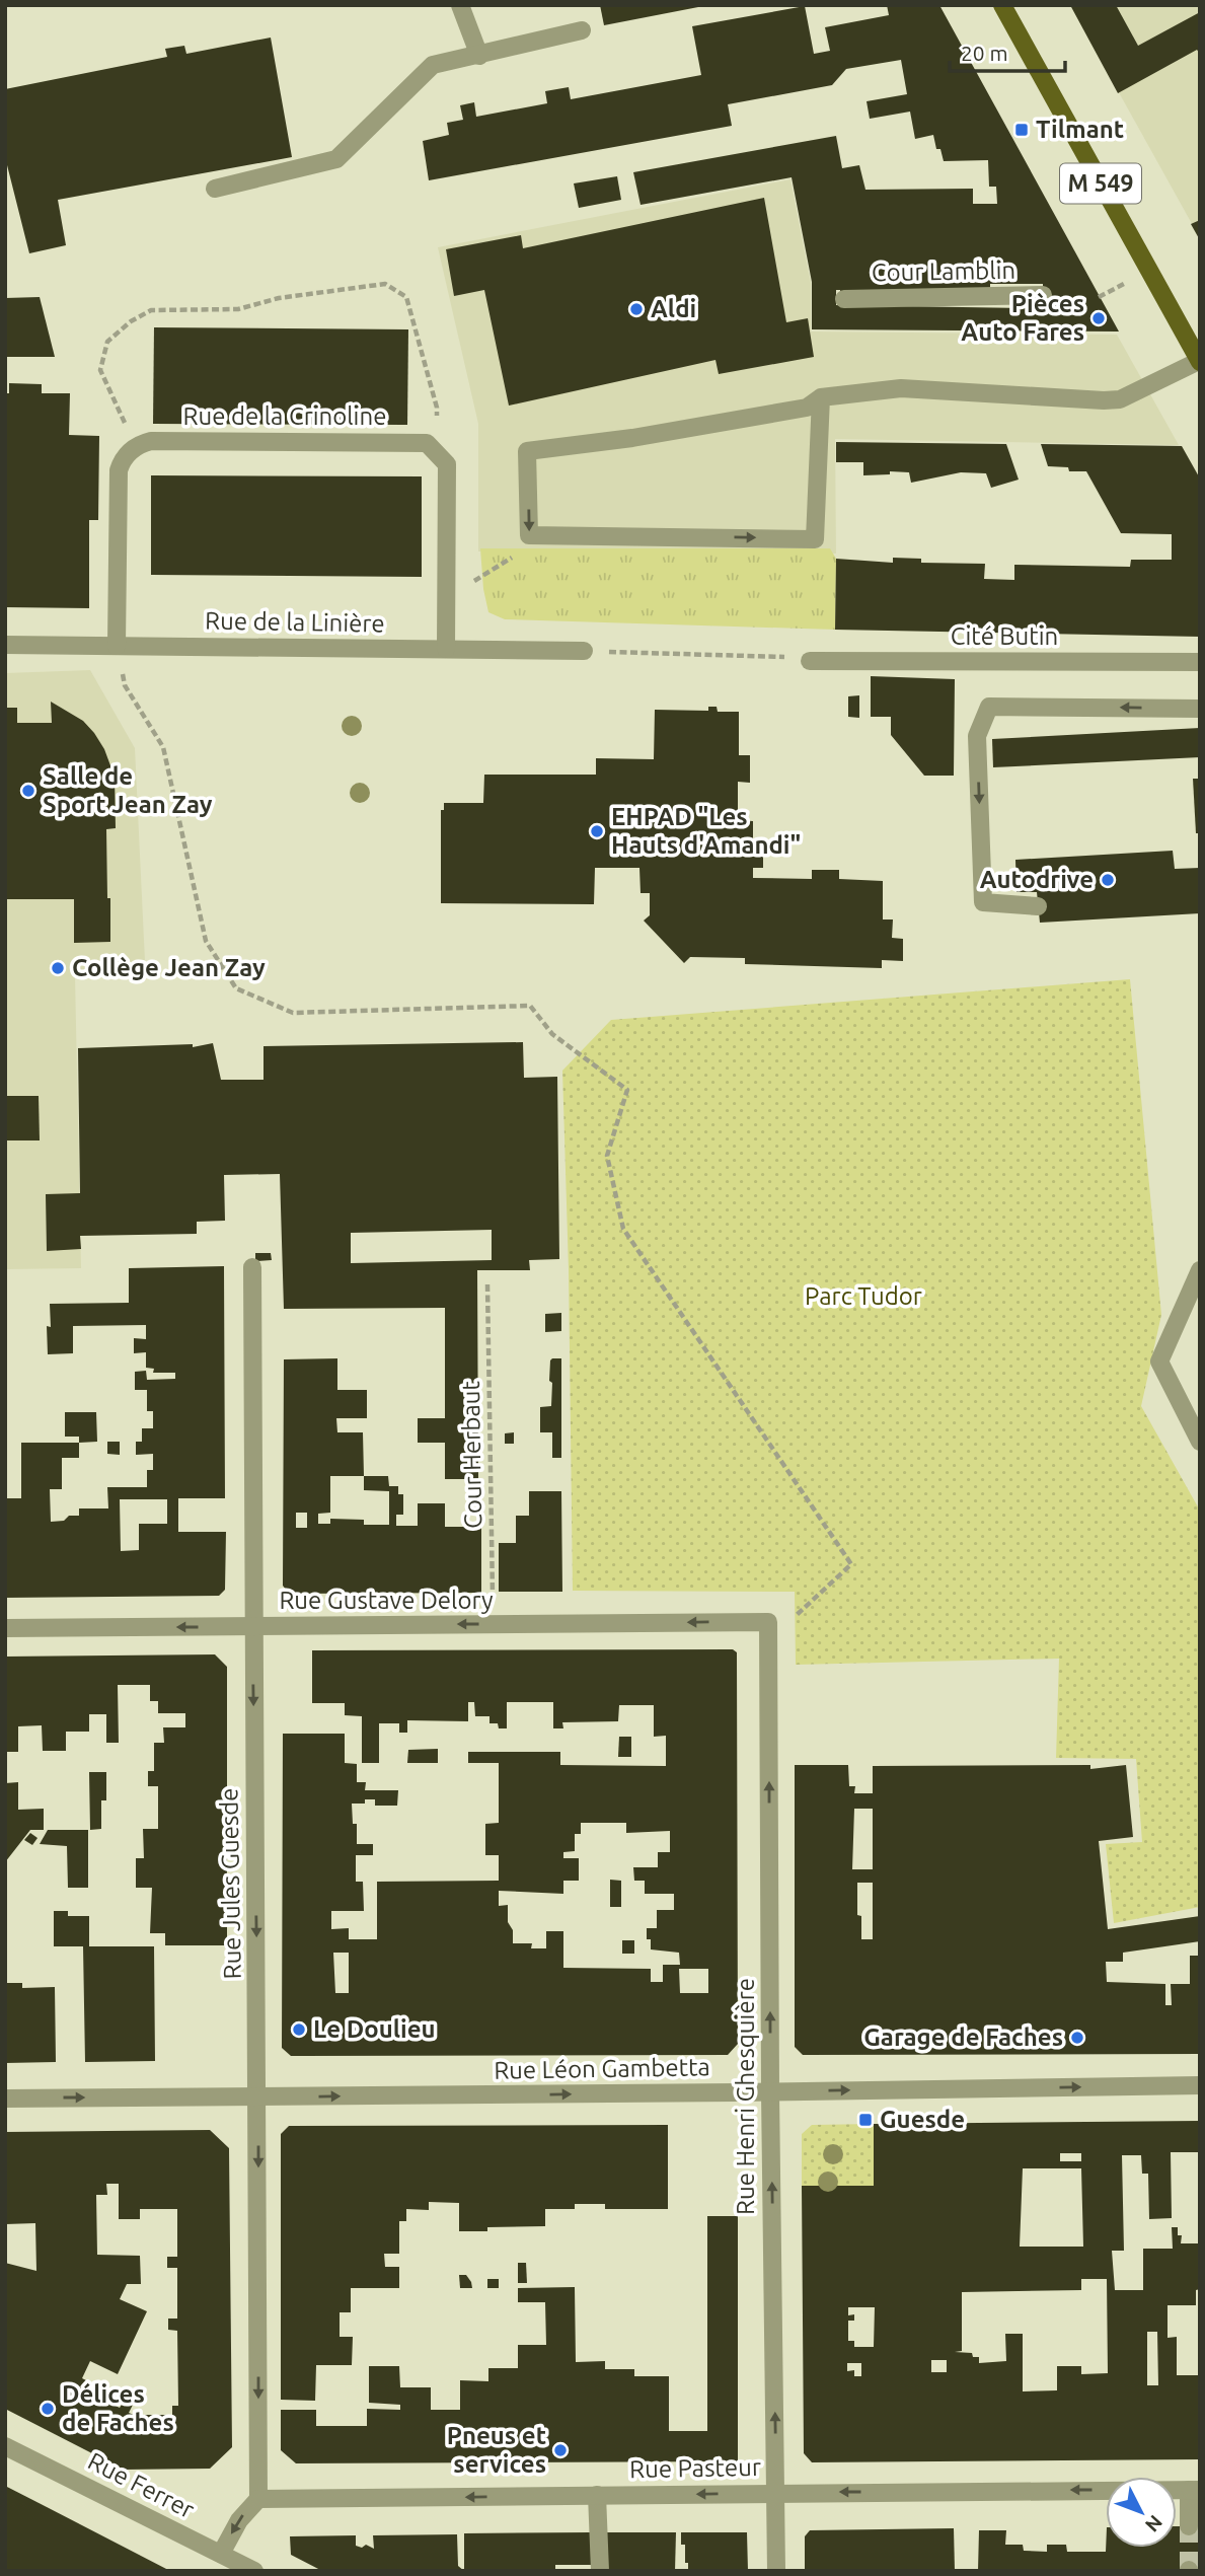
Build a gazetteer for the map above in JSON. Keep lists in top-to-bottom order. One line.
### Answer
{"streets":{"main road":["M 549"],"street":["Cour Lamblin","Rue de la Crinoline","Rue de la Linière","Cité Butin","Rue Gustave Delory","Rue Jules Guesde","Rue Léon Gambetta","Rue Henri Ghesquière","Rue Pasteur","Rue Ferrer"],"path":["Cour Herbaut"]},"crossings":[["Cour Herbaut","Rue Gustave Delory"],["Rue Gustave Delory","Rue Jules Guesde"],["Rue Gustave Delory","Rue Henri Ghesquière"],["Rue Jules Guesde","Rue Léon Gambetta"],["Rue Jules Guesde","Rue Pasteur"],["Rue Léon Gambetta","Rue Henri Ghesquière"],["Rue Henri Ghesquière","Rue Pasteur"]],"one_way":["Rue Gustave Delory","Rue Jules Guesde","Rue Léon Gambetta","Rue Henri Ghesquière","Rue Pasteur"],"parks":["Parc Tudor"],"places":{"transit":["Tilmant","Guesde"],"other":["Aldi","Pièces Auto Fares","Salle de Sport Jean Zay","EHPAD \"Les Hauts d'Amandi\"","Autodrive","Collège Jean Zay","Le Doulieu","Garage de Faches","Délices de Faches","Pneus et services"]},"scale_bar":"20 m","north":"bottom right"}
